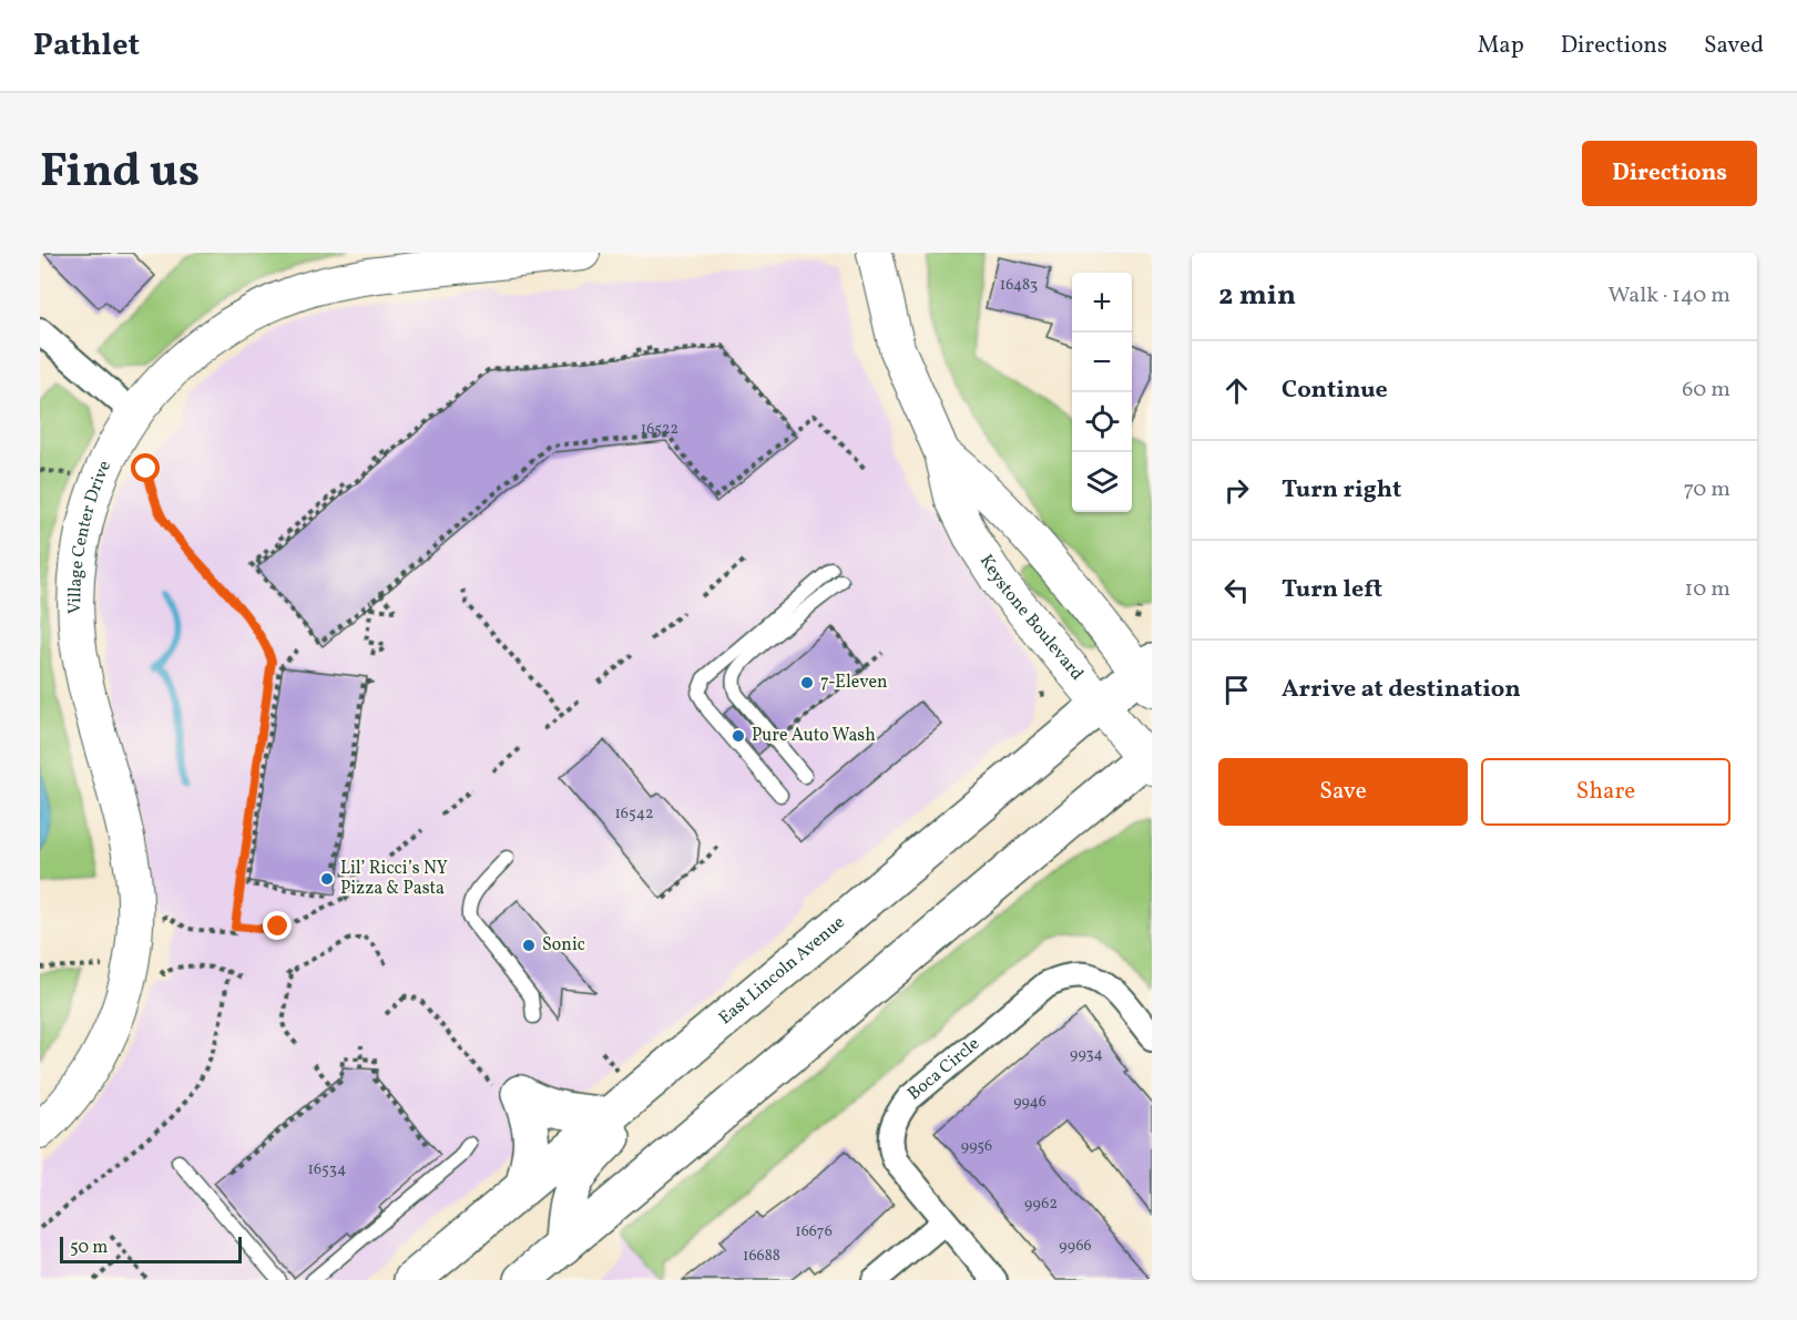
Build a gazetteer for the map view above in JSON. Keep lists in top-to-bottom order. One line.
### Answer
{"streets":{"main road":["East Lincoln Avenue"],"street":["Village Center Drive","Keystone Boulevard","Boca Circle"]},"crossings":[["Keystone Boulevard","East Lincoln Avenue"]],"places":["7-Eleven","Pure Auto Wash","Lil’ Ricci’s NY Pizza & Pasta","Sonic"],"house_numbers":["16483","16522","16542","9934","9946","9956","16534","9962","16676","9966","16688"],"scale_bar":"50 m","page":{"header":"Pathlet","nav":["Map","Directions","Saved"],"title":"Find us","buttons":["Directions",["Save","Share"]],"heading":["2 min","Walk · 140 m"],"map_buttons":["+","−"],"list":[["Continue","60 m"],["Turn right","70 m"],["Turn left","10 m"],"Arrive at destination"],"scale":"50 m"}}
